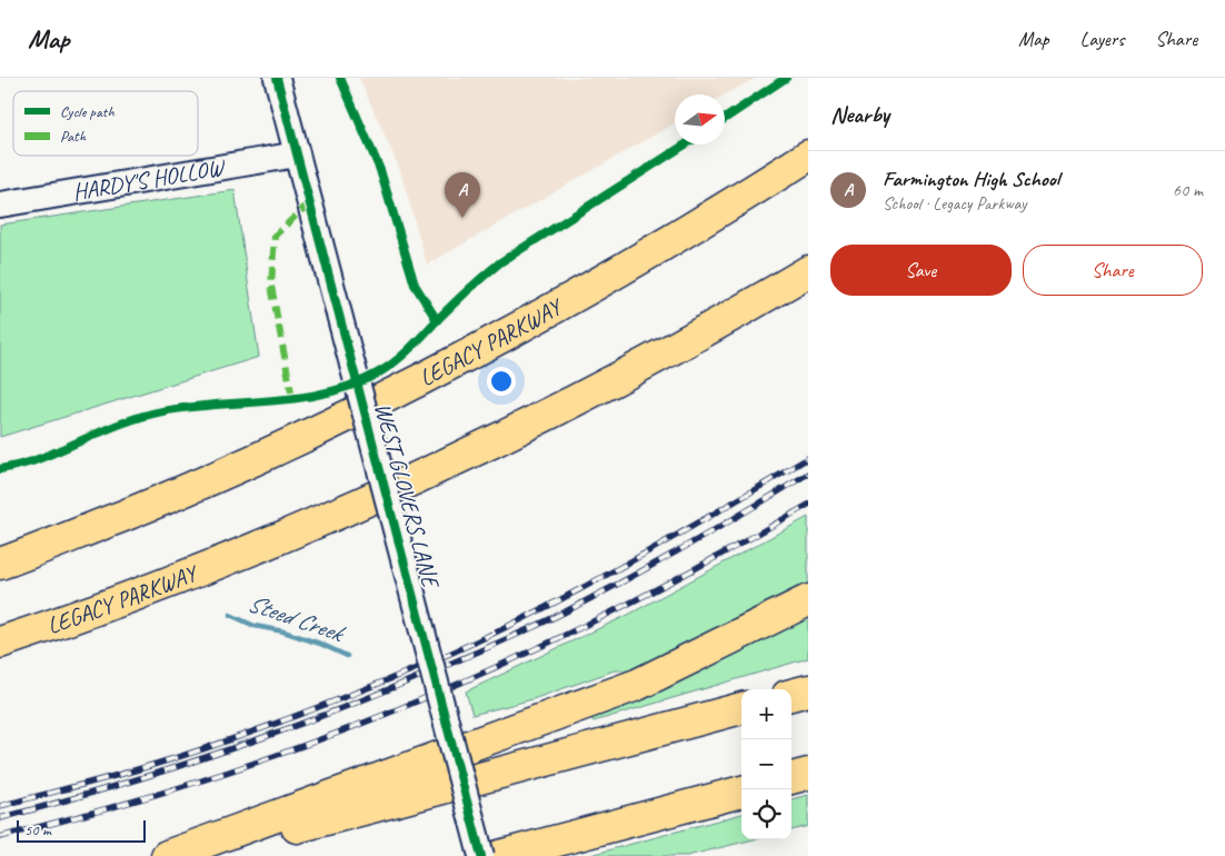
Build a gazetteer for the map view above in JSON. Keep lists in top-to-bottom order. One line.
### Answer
{"streets":{"highway":["LEGACY PARKWAY"],"street":["HARDY'S HOLLOW","WEST GLOVERS LANE"]},"crossings":[["HARDY'S HOLLOW","WEST GLOVERS LANE"]],"water":["Steed Creek"],"legend":["Cycle path","Path"],"scale_bar":"50 m","north":"right","page":{"header":"Map","nav":["Map","Layers","Share"],"heading":"Nearby","list":[{"mark":"A","name":"Farmington High School","note":"School · Legacy Parkway","value":"60 m"}],"pins":"A","buttons":["Save","Share"],"map_buttons":["+","−"],"scale":"50 m"}}
